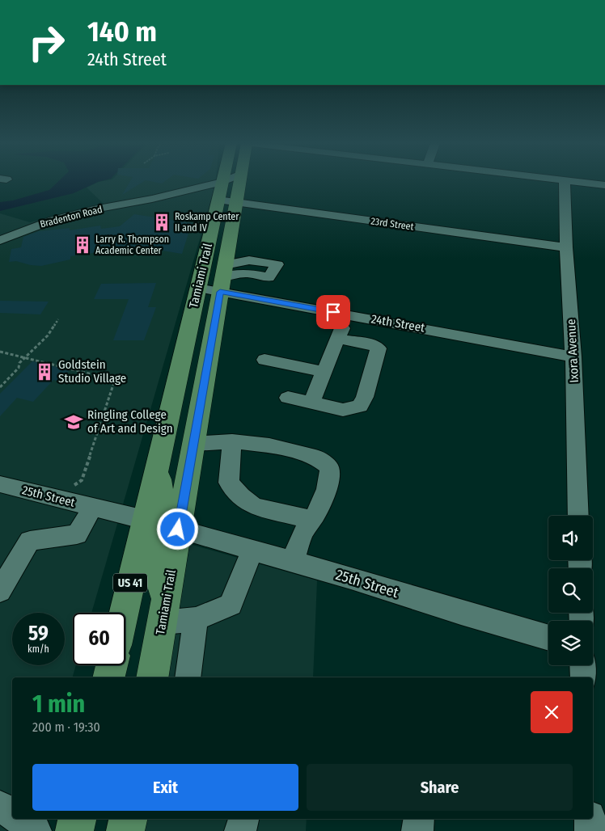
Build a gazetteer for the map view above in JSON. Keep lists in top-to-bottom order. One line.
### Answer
{"streets":{"main road":["Tamiami Trail","US 41"],"street":["Bradenton Road","23rd Street","24th Street","Ixora Avenue","25th Street"]},"crossings":[["23rd Street","Tamiami Trail"],["23rd Street","Ixora Avenue"],["Tamiami Trail","24th Street"],["Tamiami Trail","25th Street"],["24th Street","Ixora Avenue"]],"places":{"building":["Roskamp Center II and IV","Larry R. Thompson Academic Center","Goldstein Studio Village"],"school or university":["Ringling College of Art and Design"]},"page":{"turn":["140 m","24th Street"],"speed":"59 km/h","limit":"60","heading":["1 min","200 m · 19:30"],"buttons":["Exit","Share"]}}
